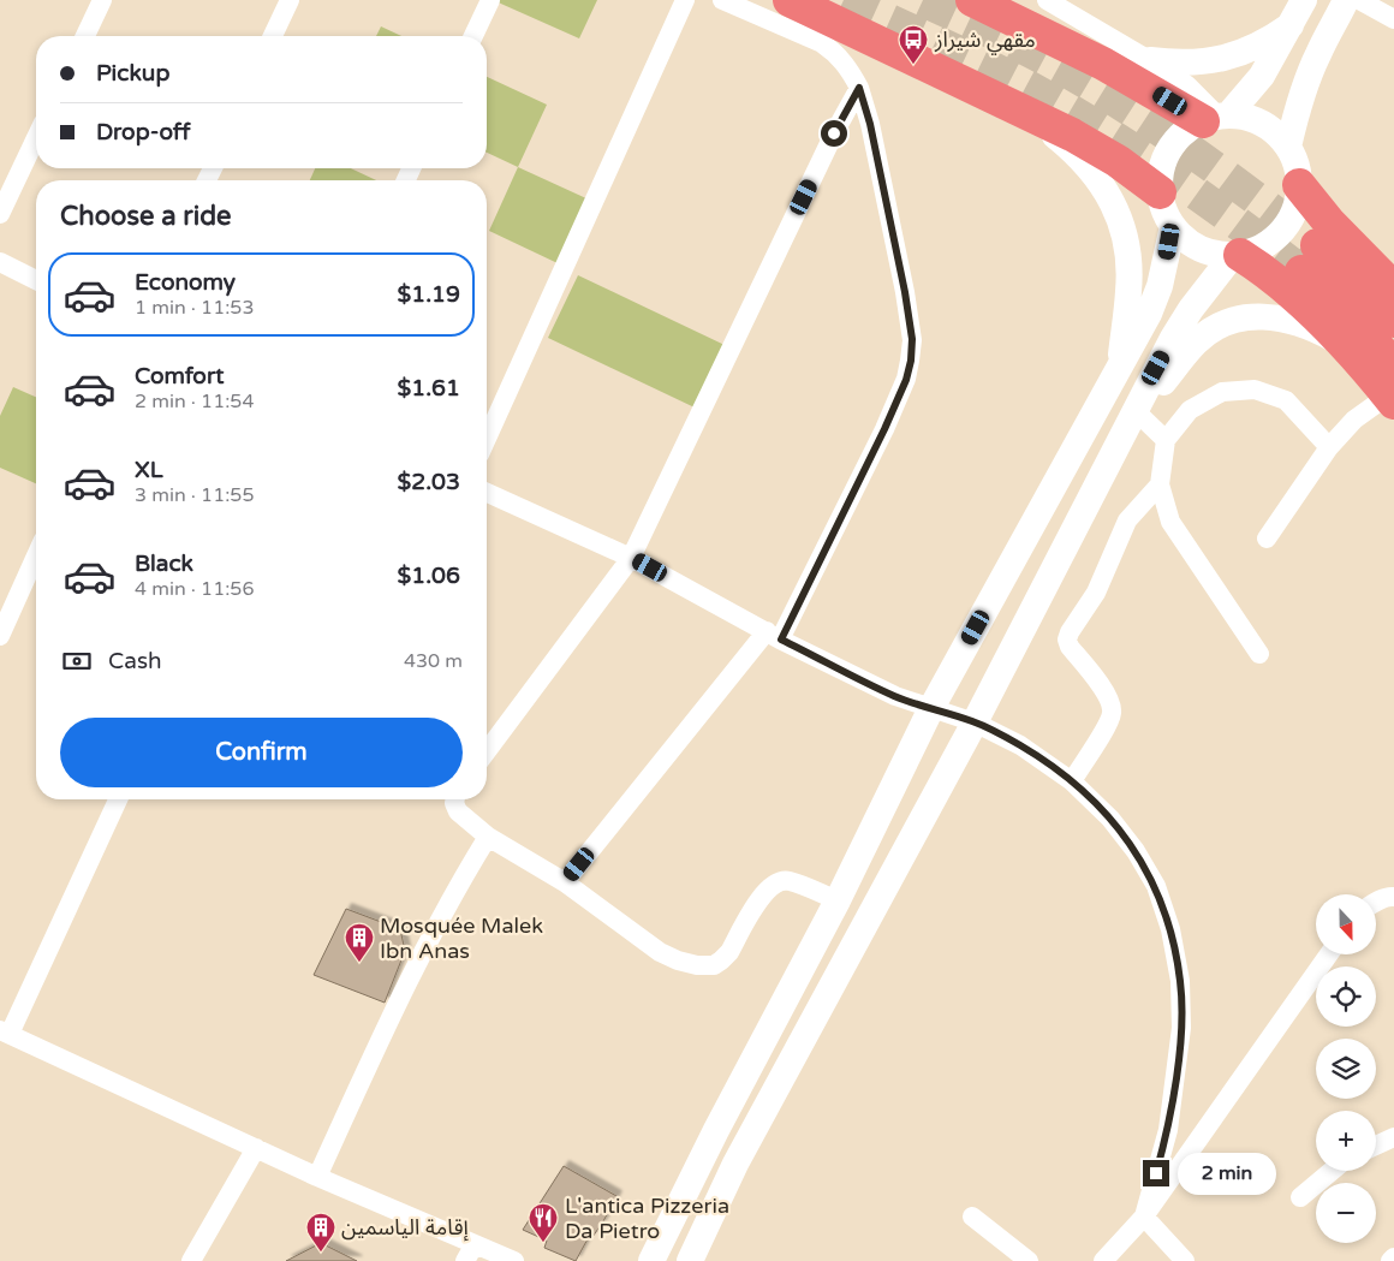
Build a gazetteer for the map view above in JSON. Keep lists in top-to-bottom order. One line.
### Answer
{"places":{"bus stop":["مقهي شيراز"],"building":["Mosquée Malek Ibn Anas","إقامة الياسمين"],"restaurant":["L'antica Pizzeria Da Pietro"]},"north":"bottom","page":{"banner":["Pickup","Drop-off"],"heading":"Choose a ride","list":[{"name":"Economy","note":"1 min · 11:53","value":"$1.19"},{"name":"Comfort","note":"2 min · 11:54","value":"$1.61"},{"name":"XL","note":"3 min · 11:55","value":"$2.03"},{"name":"Black","note":"4 min · 11:56","value":"$1.06"}],"pay":["Cash","430 m"],"buttons":"Confirm","map_buttons":["+","−"],"bubble":"2 min"}}
